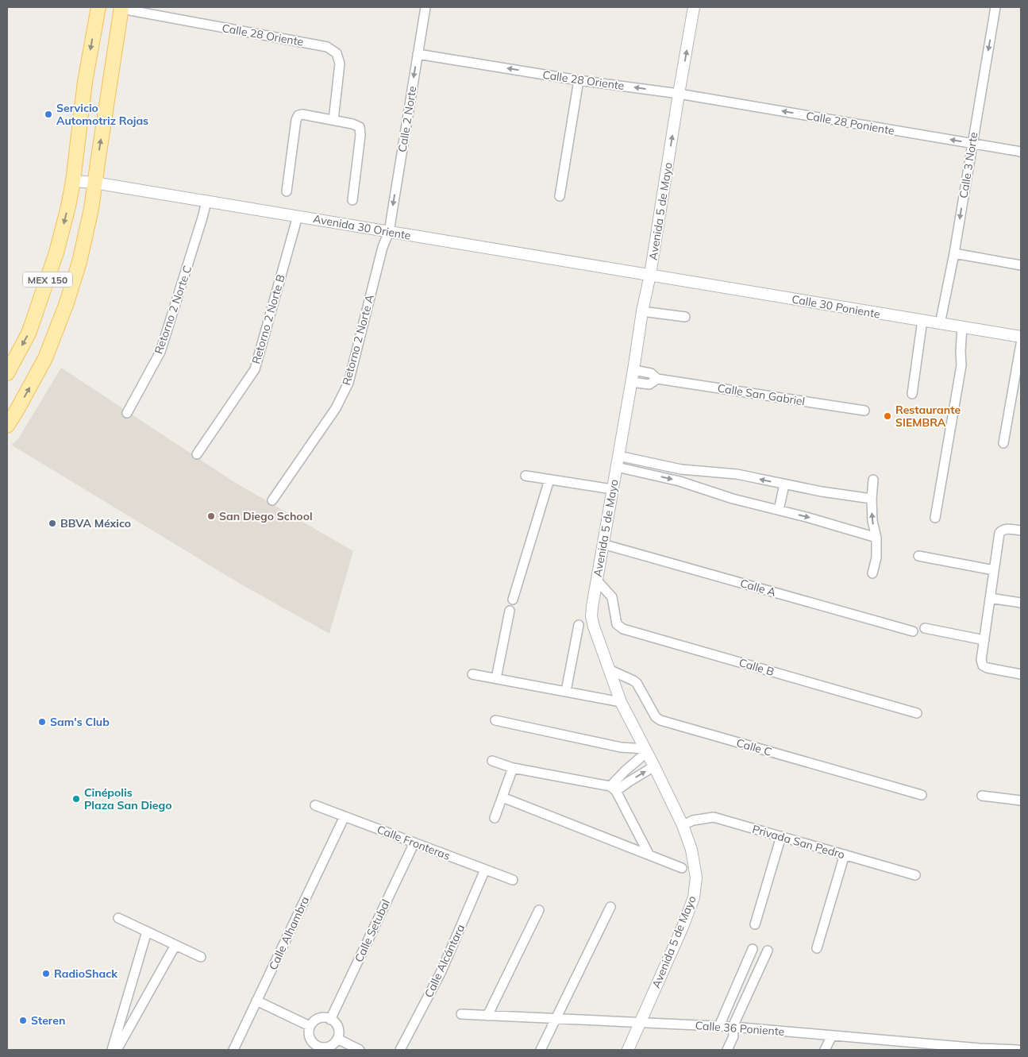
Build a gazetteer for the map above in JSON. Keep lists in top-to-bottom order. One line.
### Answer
{"streets":{"main road":["MEX 150"],"street":["Calle 28 Oriente","Calle 2 Norte","Calle 28 Poniente","Calle 3 Norte","Avenida 5 de Mayo","Avenida 30 Oriente","Calle 30 Poniente","Retorno 2 Norte C","Retorno 2 Norte B","Retorno 2 Norte A","Calle San Gabriel","Calle A","Calle B","Calle C","Privada San Pedro","Calle Fronteras","Calle Setubal","Calle Alhambra","Calle Alcántara","Calle 36 Poniente"]},"crossings":[["Calle 28 Oriente","Calle 2 Norte"],["Calle 28 Oriente","Calle 28 Poniente"],["Calle 28 Oriente","Avenida 5 de Mayo"],["Calle 28 Oriente","MEX 150"],["Calle 2 Norte","Avenida 30 Oriente"],["Calle 2 Norte","Retorno 2 Norte A"],["Calle 28 Poniente","Calle 3 Norte"],["Calle 28 Poniente","Avenida 5 de Mayo"],["Calle 3 Norte","Calle 30 Poniente"],["Avenida 5 de Mayo","Avenida 30 Oriente"],["Avenida 5 de Mayo","Calle 30 Poniente"],["Avenida 5 de Mayo","Calle San Gabriel"],["Avenida 5 de Mayo","Calle A"],["Avenida 5 de Mayo","Calle B"],["Avenida 5 de Mayo","Calle C"],["Avenida 5 de Mayo","Privada San Pedro"],["Avenida 5 de Mayo","Calle 36 Poniente"],["Avenida 30 Oriente","MEX 150"],["Avenida 30 Oriente","Calle 30 Poniente"],["Avenida 30 Oriente","Retorno 2 Norte C"],["Avenida 30 Oriente","Retorno 2 Norte B"],["Avenida 30 Oriente","Retorno 2 Norte A"],["Calle Fronteras","Calle Setubal"],["Calle Fronteras","Calle Alhambra"],["Calle Fronteras","Calle Alcántara"]],"one_way":["Calle 28 Oriente","Calle 2 Norte","Calle 28 Poniente","Calle 3 Norte"],"places":["Servicio Automotriz Rojas","Restaurante SIEMBRA","San Diego School","BBVA México","Sam's Club","Cinépolis Plaza San Diego","RadioShack","Steren"]}
